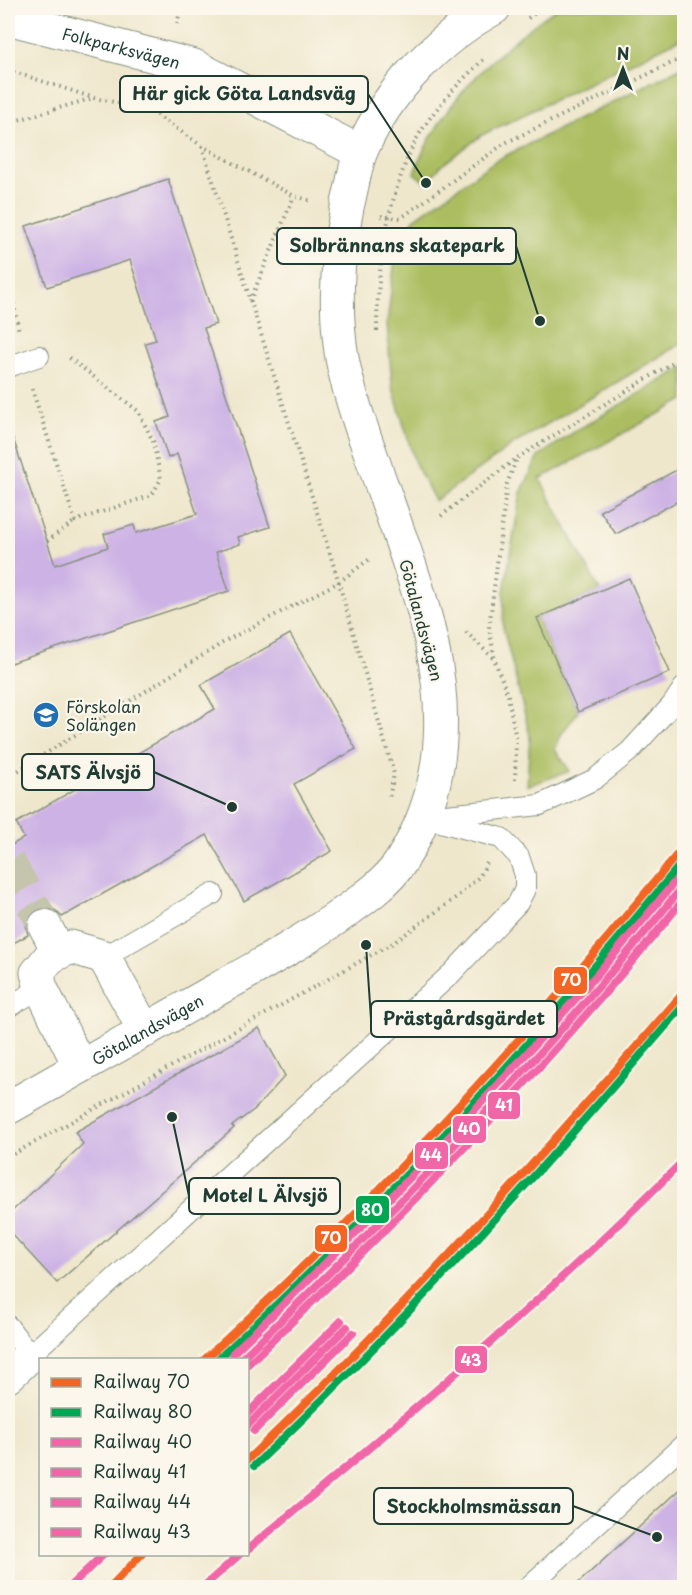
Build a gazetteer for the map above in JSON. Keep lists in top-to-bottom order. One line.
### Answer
{"streets":{"street":["Folkparksvägen","Götalandsvägen"]},"crossings":[["Folkparksvägen","Götalandsvägen"]],"places":{"other":["Här gick Göta Landsväg","Solbrännans skatepark","SATS Älvsjö","Prästgårdsgärdet","Motel L Älvsjö","Stockholmsmässan"],"school or university":["Förskolan Solängen"]},"lines":["rail line 70","rail line 80","rail line 44","rail line 40","rail line 41","rail line 43"],"legend":["Railway 70","Railway 80","Railway 40","Railway 41","Railway 44","Railway 43"],"north":"top"}
